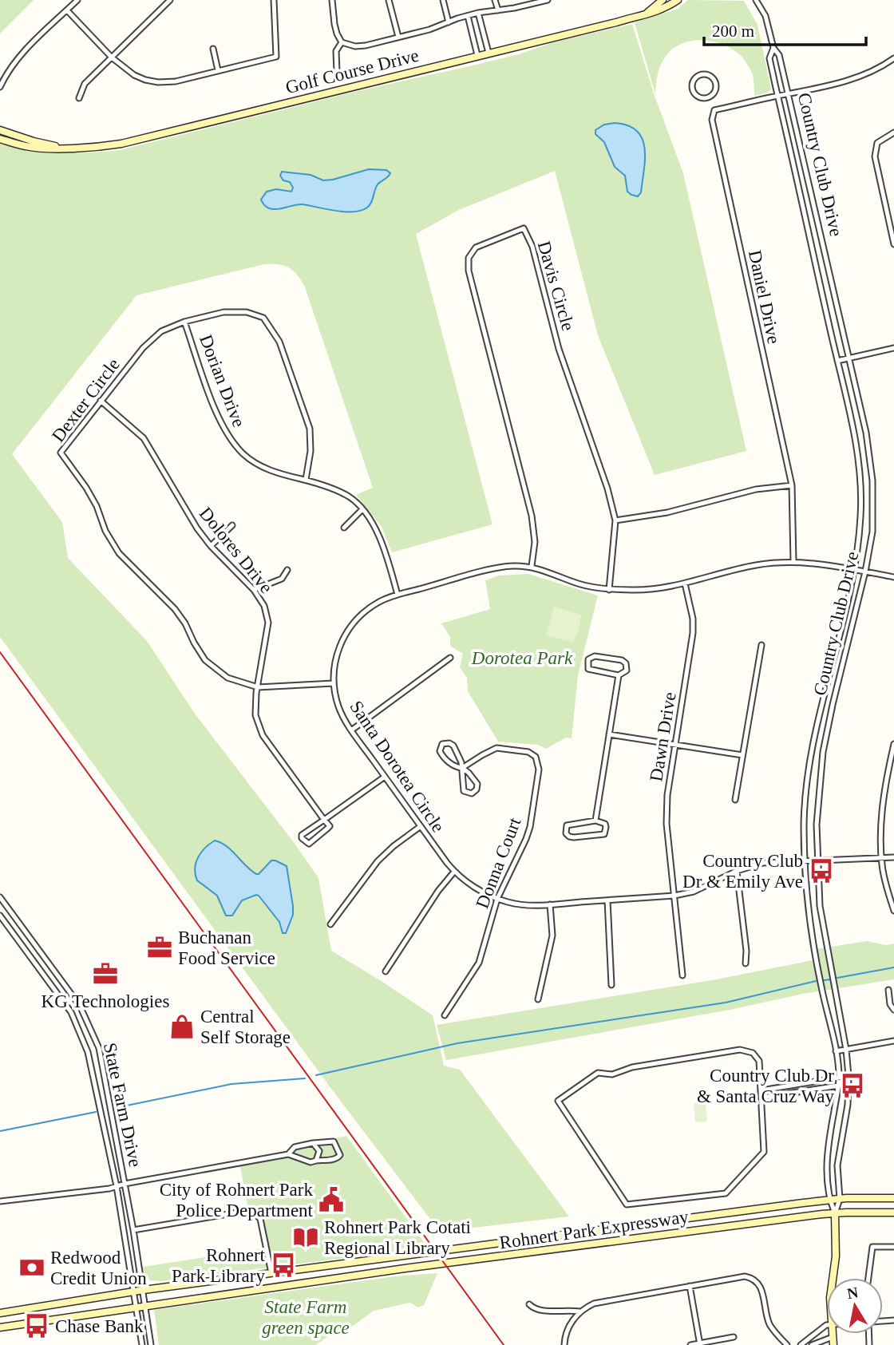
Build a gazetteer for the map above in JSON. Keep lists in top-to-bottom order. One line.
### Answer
{"streets":{"main road":["Golf Course Drive","Country Club Drive","Rohnert Park Expressway"],"street":["Davis Circle","Daniel Drive","Dorian Drive","Dexter Circle","Dolores Drive","Dawn Drive","Santa Dorotea Circle","Donna Court","State Farm Drive"]},"crossings":[["Country Club Drive","Santa Dorotea Circle"],["Country Club Drive","Rohnert Park Expressway"],["Davis Circle","Santa Dorotea Circle"],["Daniel Drive","Santa Dorotea Circle"],["Dorian Drive","Dexter Circle"],["Dorian Drive","Santa Dorotea Circle"],["Dexter Circle","Dolores Drive"],["Dexter Circle","Santa Dorotea Circle"],["Dawn Drive","Santa Dorotea Circle"],["Santa Dorotea Circle","Donna Court"],["State Farm Drive","Rohnert Park Expressway"]],"parks":["Dorotea Park","State Farm green space"],"places":{"bus stop":["Country Club Dr & Emily Ave","Country Club Dr & Santa Cruz Way","Rohnert Park Library","Chase Bank"],"office":["Buchanan Food Service","KG Technologies"],"shop":["Central Self Storage"],"public building":["City of Rohnert Park Police Department"],"library":["Rohnert Park Cotati Regional Library"],"bank":["Redwood Credit Union"]},"scale_bar":"200 m","north":"top"}
